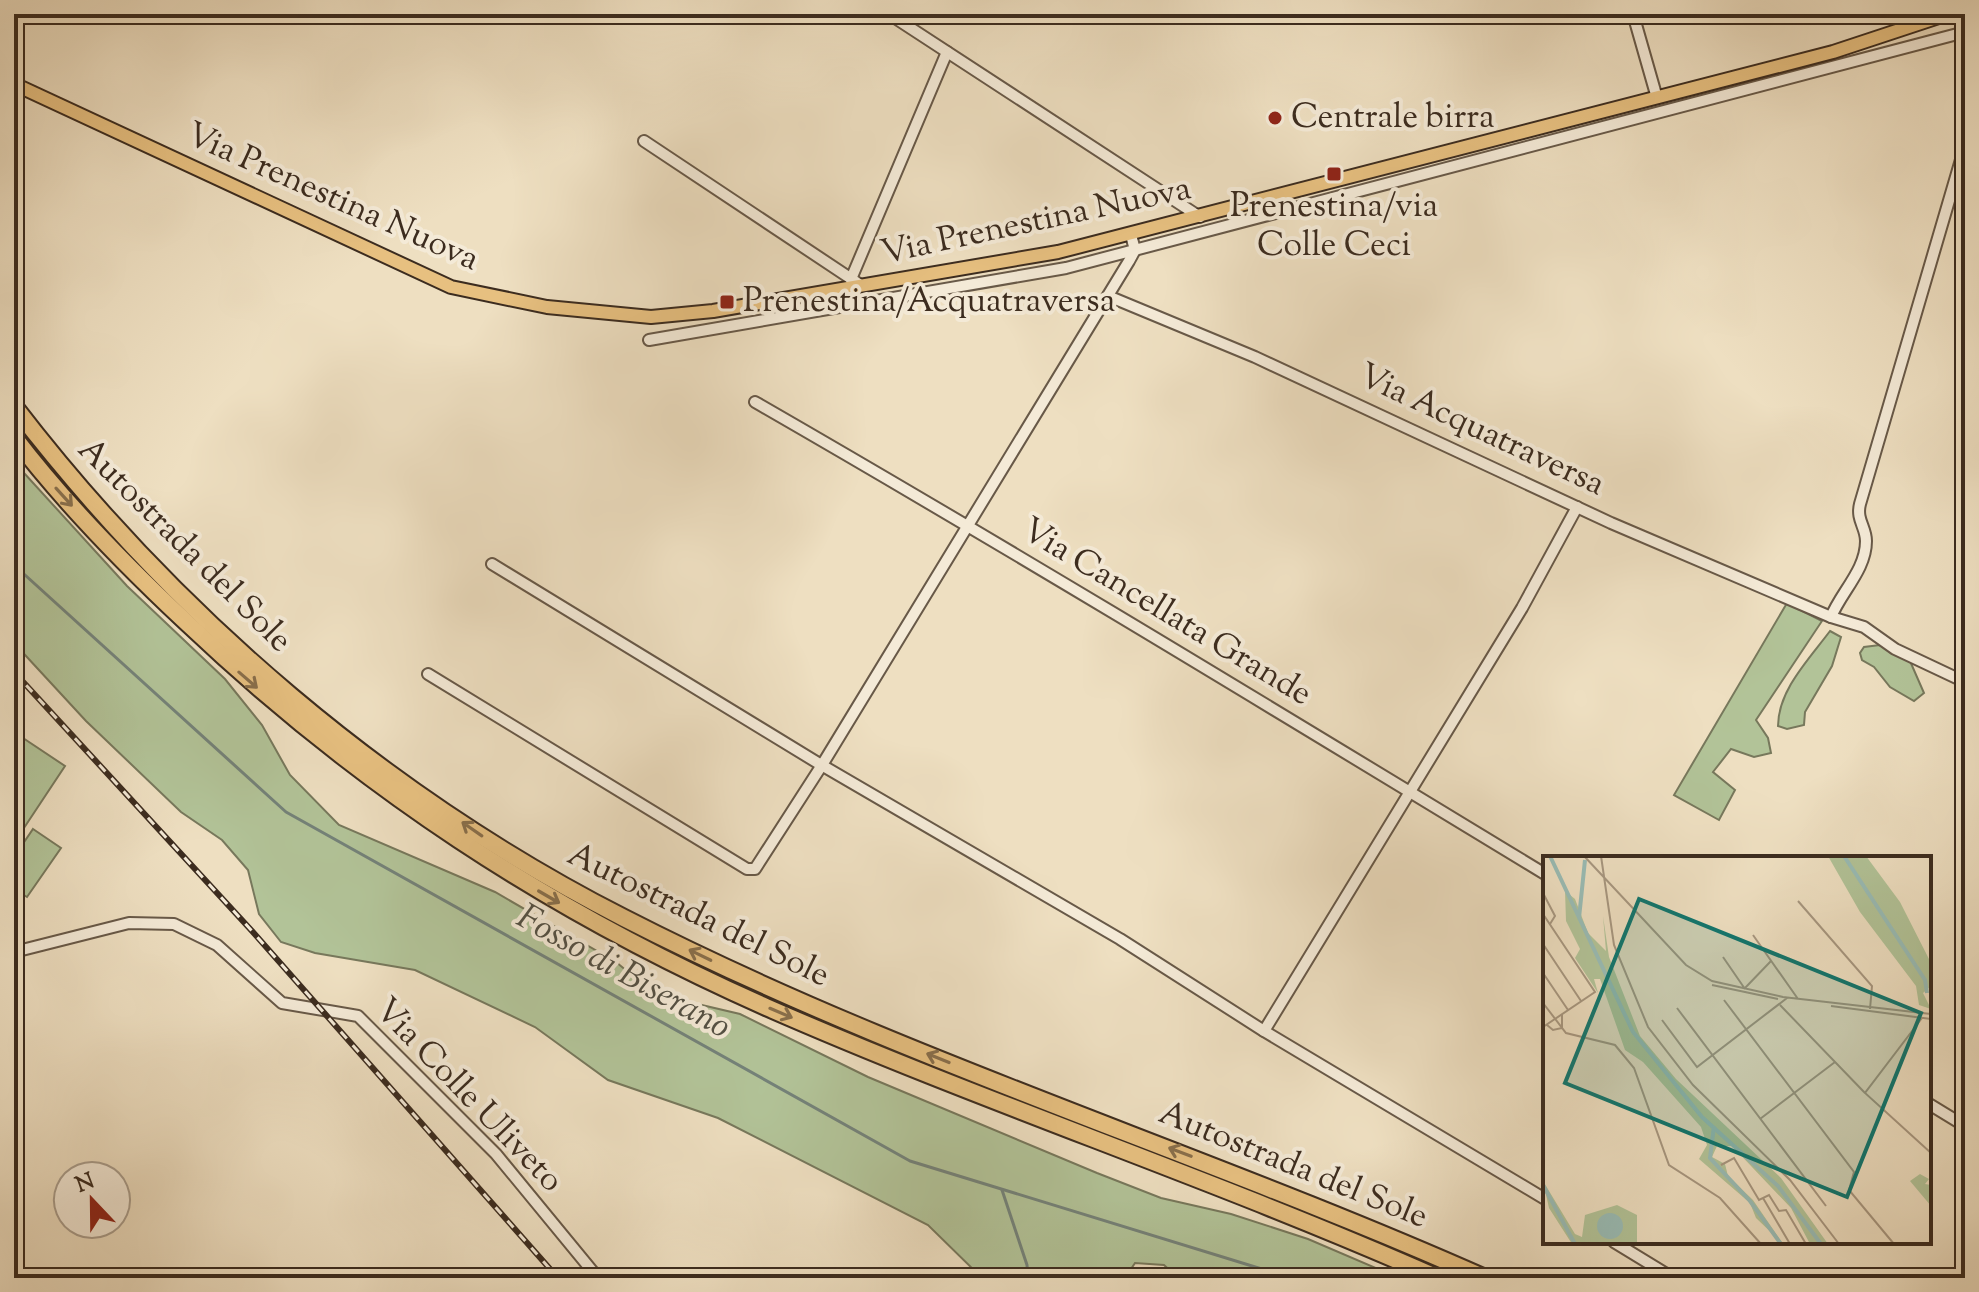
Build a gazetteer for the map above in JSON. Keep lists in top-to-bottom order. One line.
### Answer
{"streets":{"highway":["Autostrada del Sole"],"main road":["Via Prenestina Nuova"],"street":["Via Acquatraversa","Via Cancellata Grande","Via Colle Uliveto"]},"water":["Fosso di Biserano"],"places":{"other":["Centrale birra"],"transit":["Prenestina/via Colle Ceci","Prenestina/Acquatraversa"]},"north":"top"}
